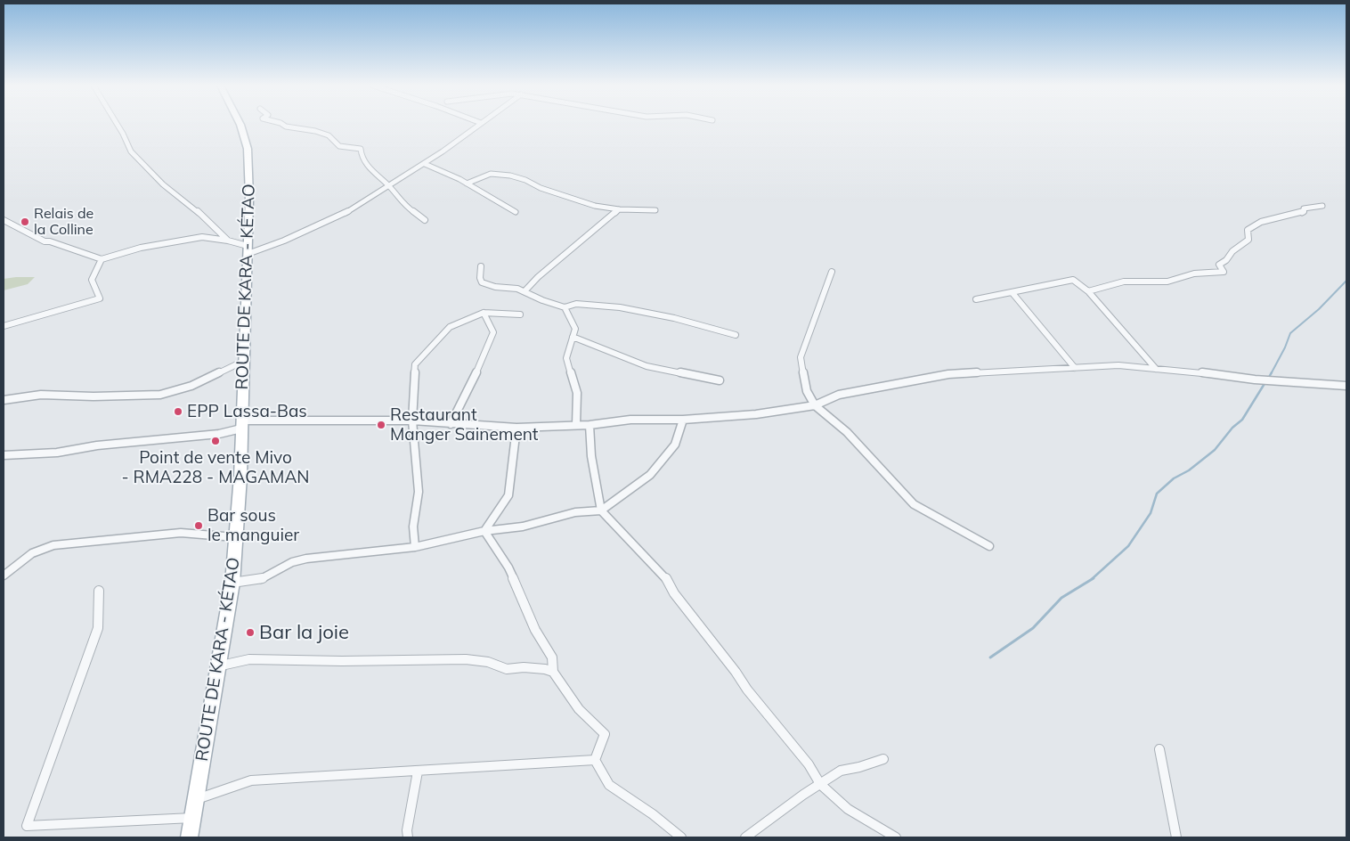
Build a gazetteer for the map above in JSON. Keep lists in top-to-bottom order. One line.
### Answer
{"streets":{"main road":["ROUTE DE KARA - KÉTAO"]},"places":["Relais de la Colline","EPP Lassa-Bas","Restaurant Manger Sainement","Point de vente Mivo - RMA228 - MAGAMAN","Bar sous le manguier","Bar la joie"]}
